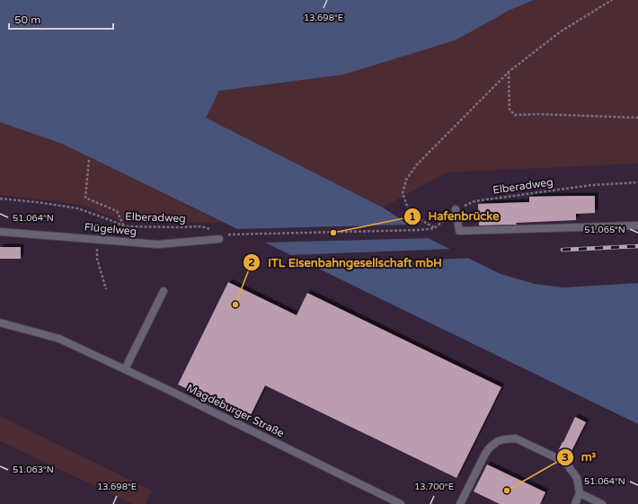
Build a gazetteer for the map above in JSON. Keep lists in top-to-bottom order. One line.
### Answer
{"streets":{"street":["Flügelweg","Magdeburger Straße"],"path":["Elberadweg"]},"places":["Hafenbrücke","ITL Eisenbahngesellschaft mbH","m³"],"scale_bar":"50 m","coordinates":["13.698°E","51.064°N","51.065°N","51.063°N","13.700°E"]}
